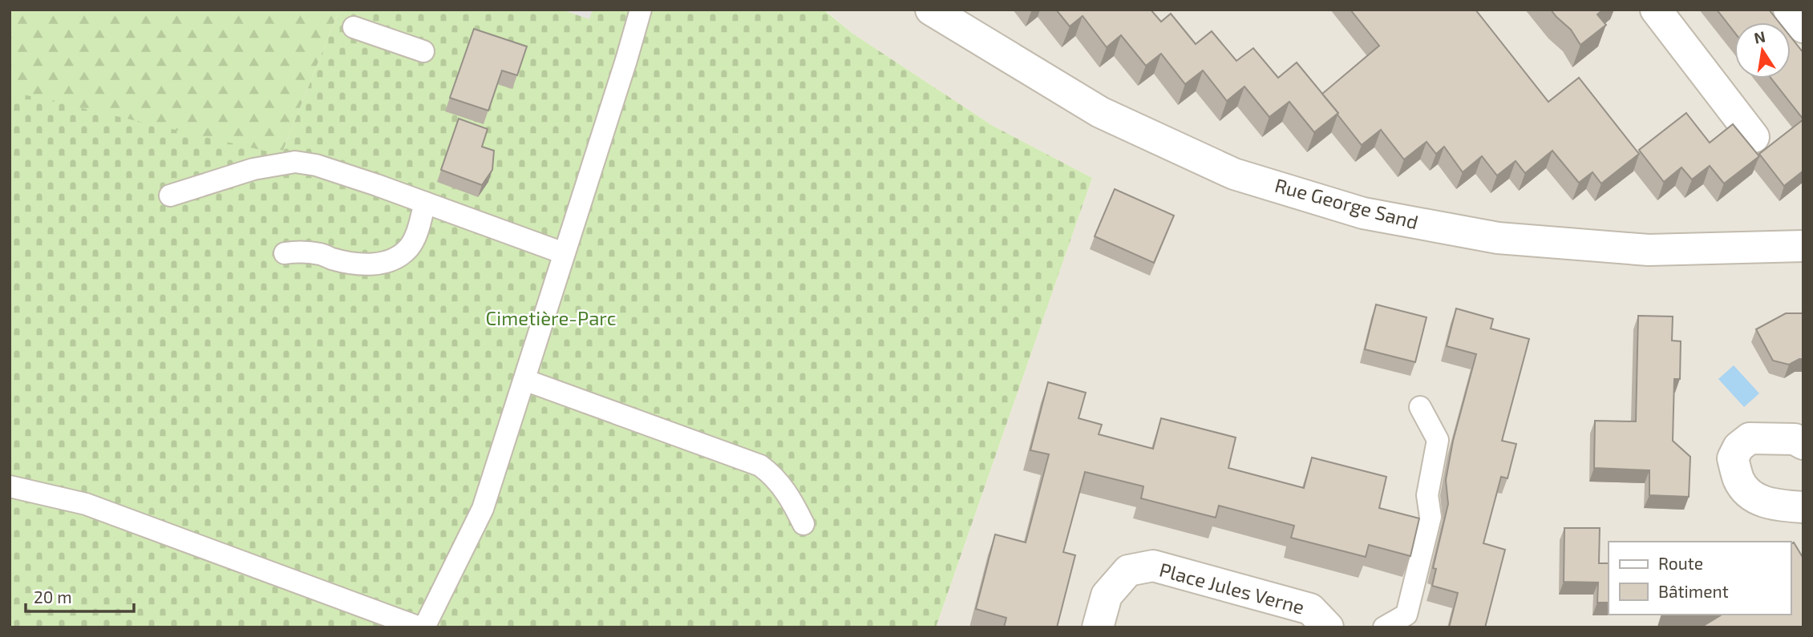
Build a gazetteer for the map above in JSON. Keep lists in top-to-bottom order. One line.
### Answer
{"streets":{"street":["Rue George Sand","Place Jules Verne"]},"parks":["Cimetière-Parc"],"legend":["Route","Bâtiment"],"scale_bar":"20 m","north":"top"}
